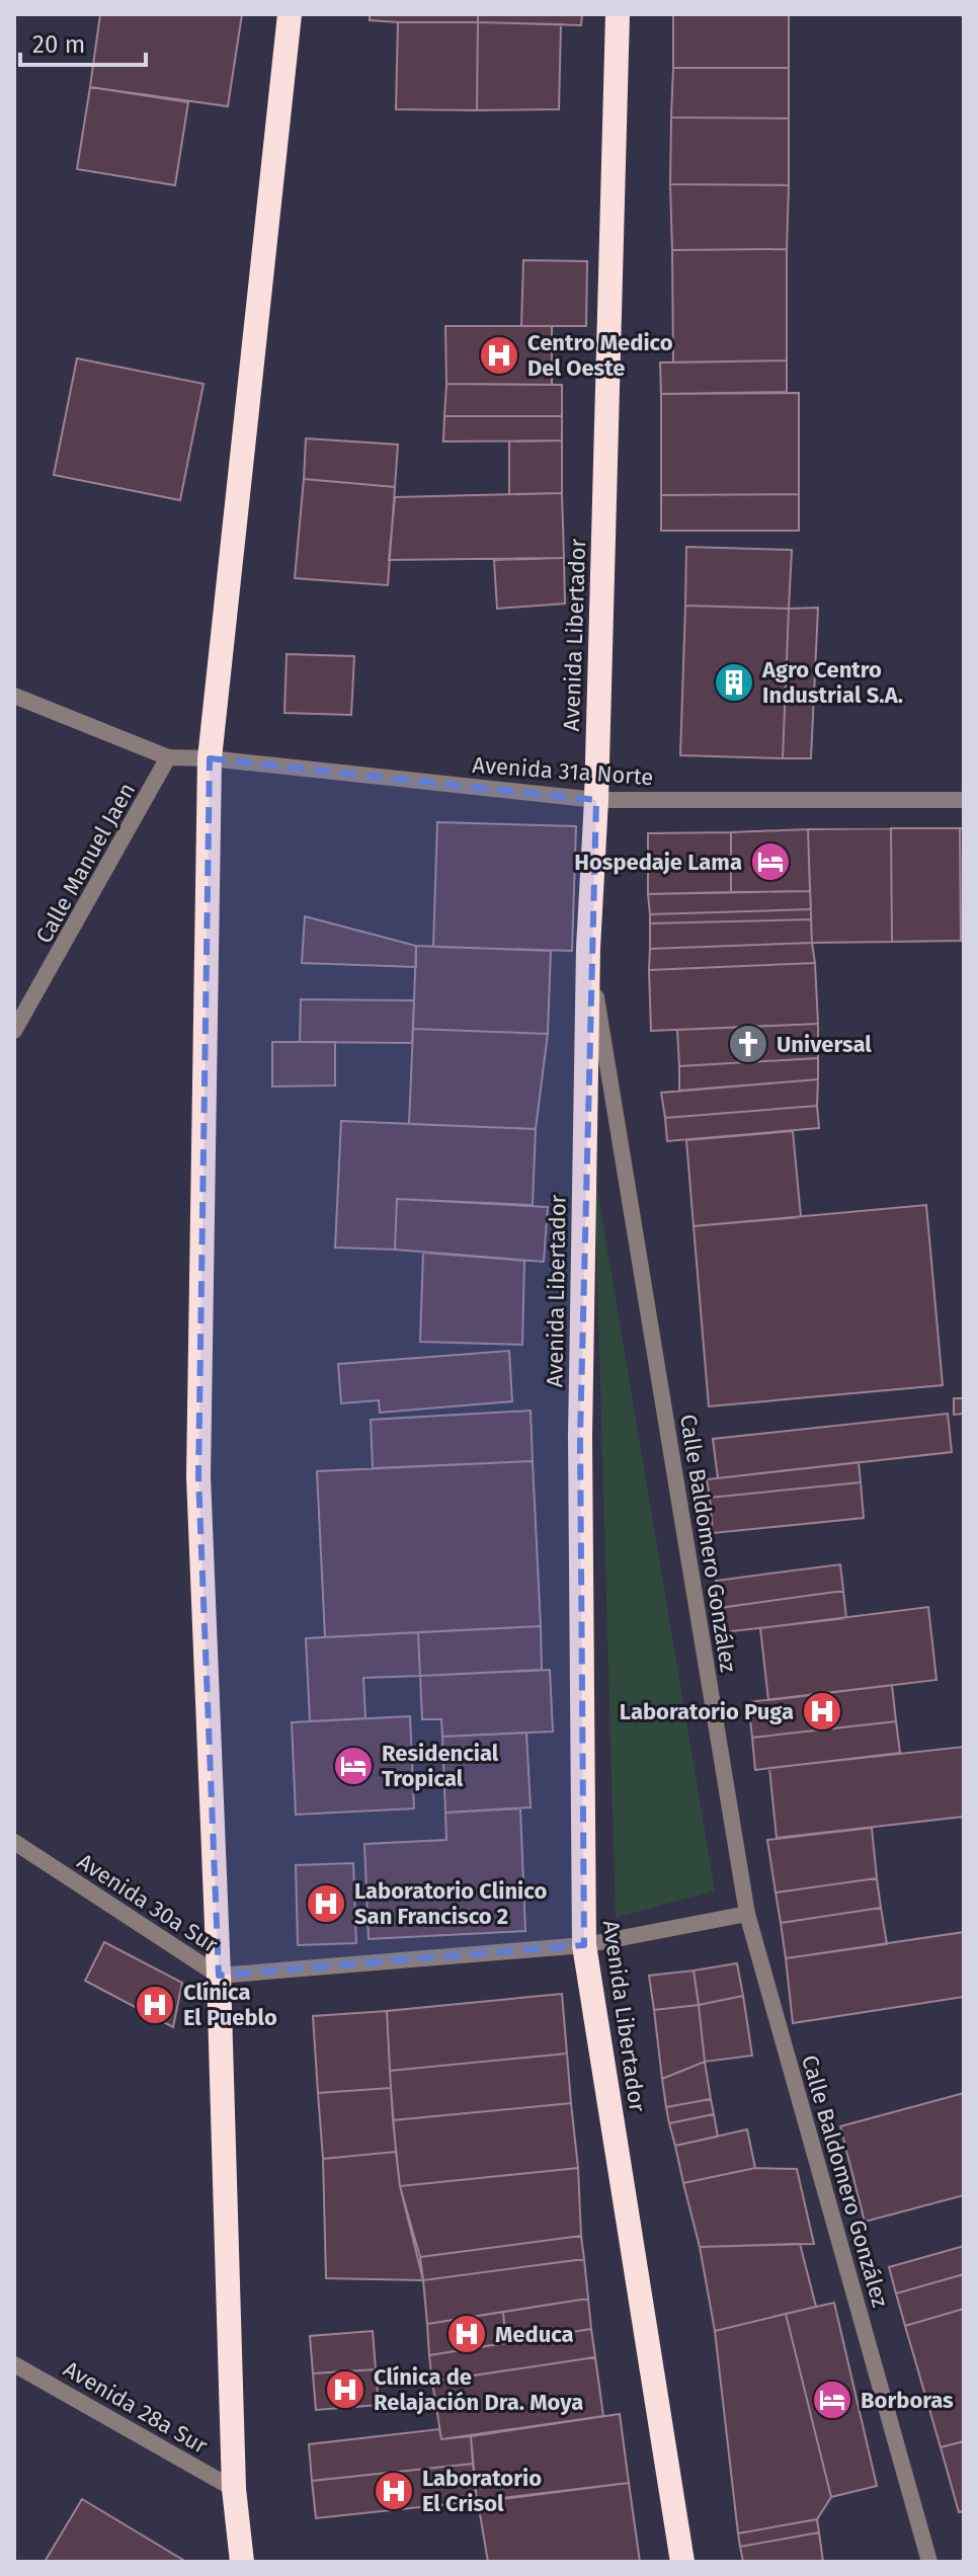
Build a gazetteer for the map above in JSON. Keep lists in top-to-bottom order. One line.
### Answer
{"streets":{"highway":["Avenida Libertador"],"street":["Avenida 31a Norte","Calle Manuel Jaen","Calle Baldomero González","Avenida 30a Sur","Avenida 28a Sur"]},"crossings":[["Avenida Libertador","Avenida 31a Norte"],["Avenida Libertador","Calle Baldomero González"],["Avenida Libertador","Avenida 30a Sur"],["Avenida 31a Norte","Calle Manuel Jaen"],["Calle Baldomero González","Avenida 30a Sur"]],"places":{"hospital":["Centro Medico Del Oeste","Laboratorio Puga","Laboratorio Clinico San Francisco 2","Clínica El Pueblo","Meduca","Clínica de Relajación Dra. Moya","Laboratorio El Crisol"],"building":["Agro Centro Industrial S.A."],"hotel":["Hospedaje Lama","Residencial Tropical","Borboras"],"church":["Universal"]},"scale_bar":"20 m"}
